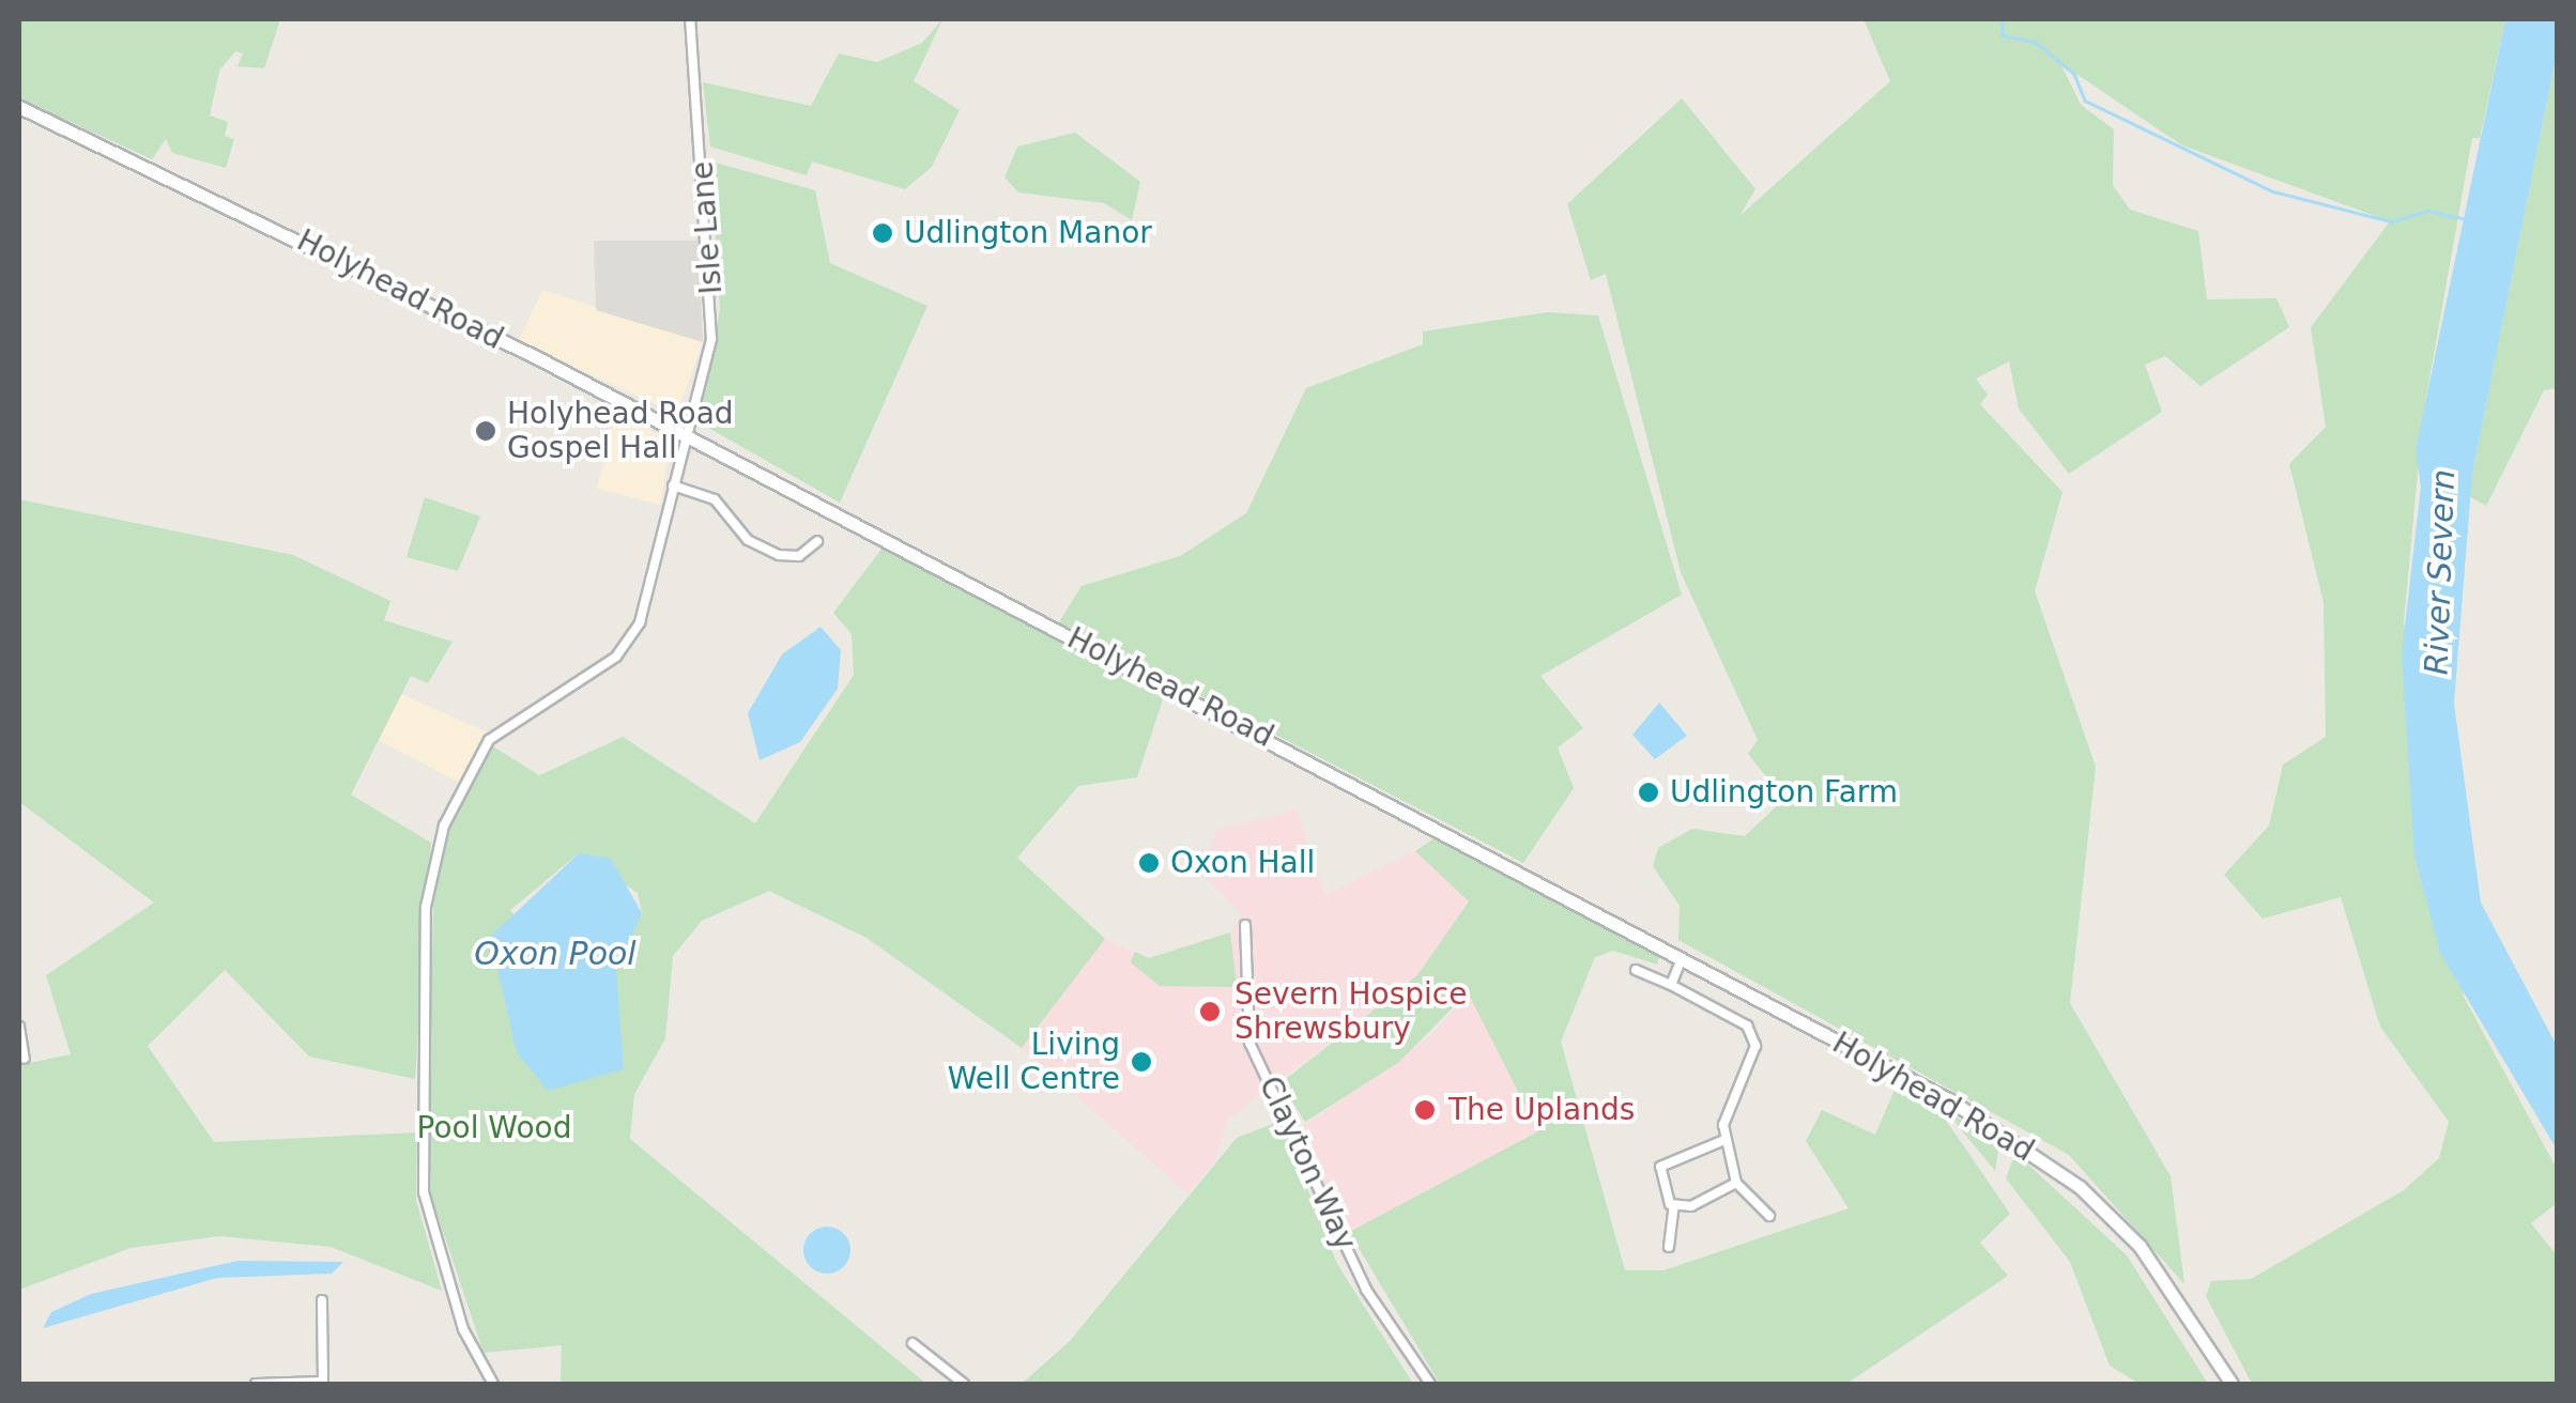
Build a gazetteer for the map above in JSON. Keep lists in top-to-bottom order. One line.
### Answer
{"streets":{"main road":["Holyhead Road"],"street":["Isle Lane","Clayton Way"]},"crossings":[["Isle Lane","Holyhead Road"]],"water":["River Severn","Oxon Pool"],"parks":["Pool Wood"],"places":["Udlington Manor","Holyhead Road Gospel Hall","Udlington Farm","Oxon Hall","Severn Hospice Shrewsbury","Living Well Centre","The Uplands"]}
